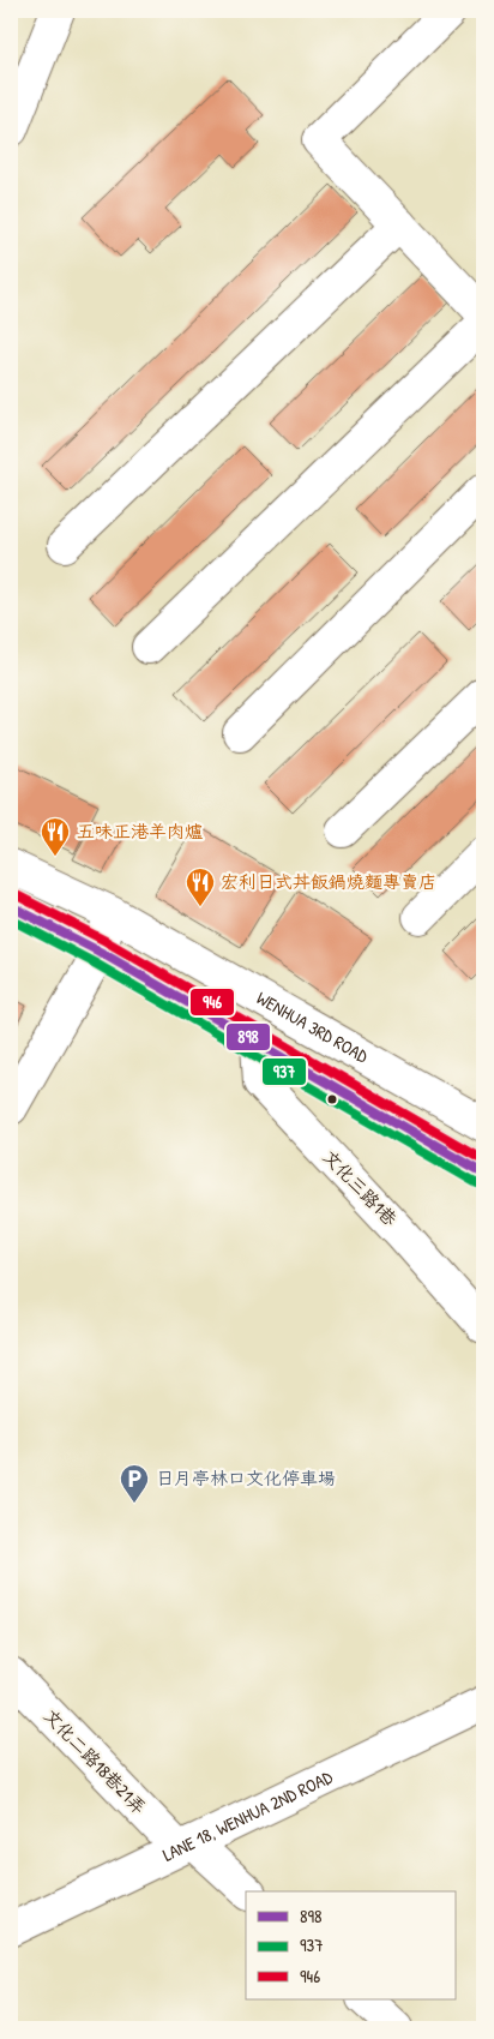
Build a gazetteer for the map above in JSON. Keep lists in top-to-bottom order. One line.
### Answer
{"streets":{"street":["WENHUA 3RD ROAD","文化三路1巷","文化二路18巷21弄","LANE 18, WENHUA 2ND ROAD"]},"crossings":[["文化二路18巷21弄","LANE 18, WENHUA 2ND ROAD"]],"places":{"restaurant":["五味正港羊肉爐","宏利日式丼飯鍋燒麵專賣店"],"parking":["日月亭林口文化停車場"]},"lines":["transit line 946","transit line 898","transit line 937"],"legend":["898","937","946"]}
